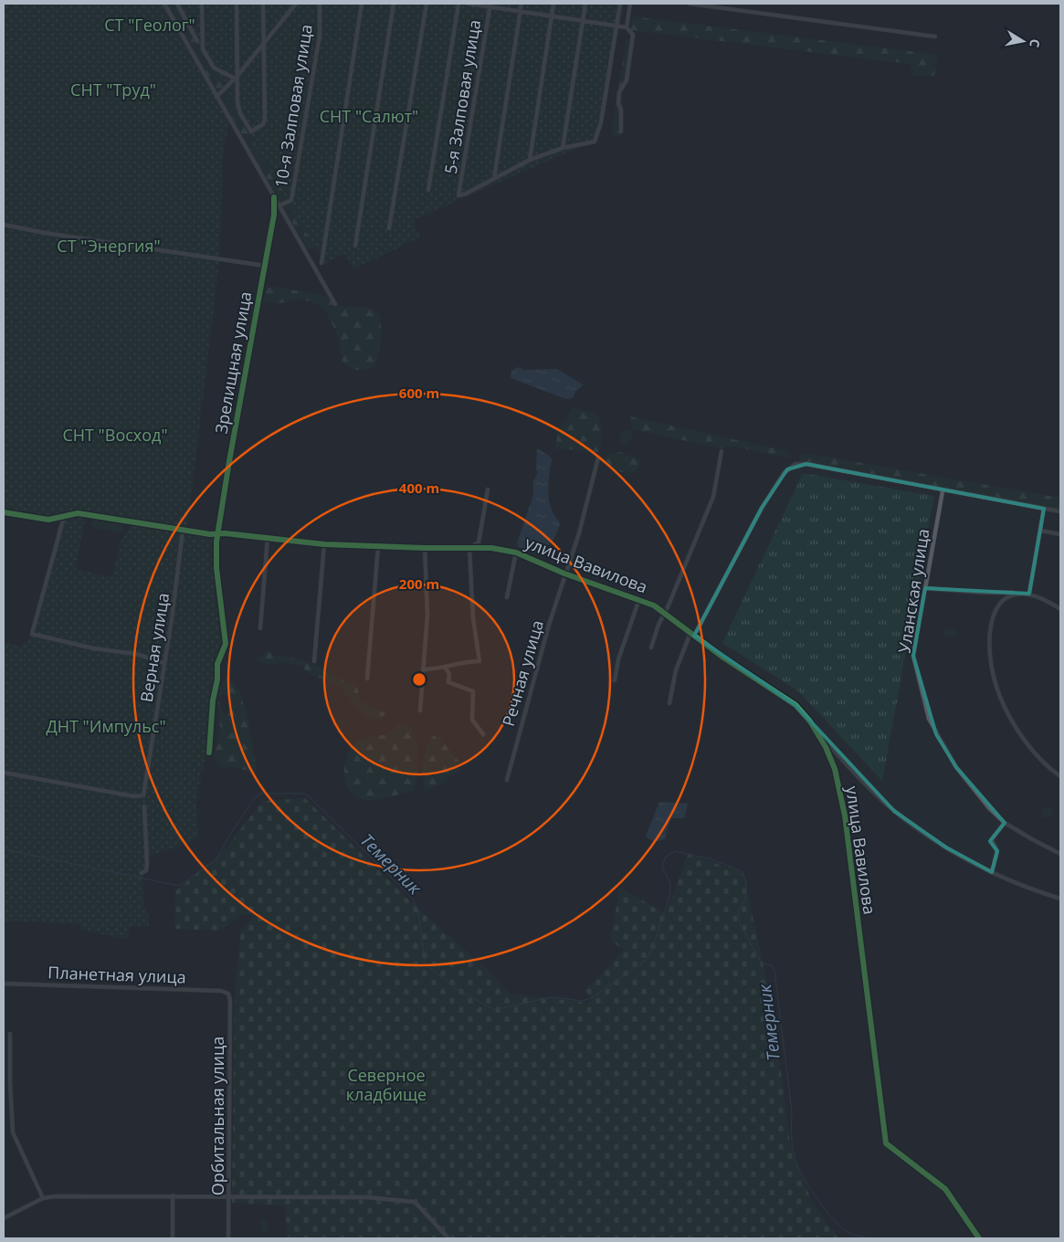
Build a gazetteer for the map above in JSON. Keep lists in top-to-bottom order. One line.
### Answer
{"streets":{"street":["5-я Залповая улица","10-я Залповая улица","Зрелищная улица","улица Вавилова","Уланская улица","Верная улица","Речная улица","Планетная улица","Орбитальная улица"]},"crossings":[["Зрелищная улица","улица Вавилова"],["улица Вавилова","Верная улица"],["улица Вавилова","Речная улица"],["Планетная улица","Орбитальная улица"]],"water":["Темерник"],"parks":["СТ \"Геолог\"","СНТ \"Труд\"","СНТ \"Салют\"","СТ \"Энергия\"","СНТ \"Восход\"","ДНТ \"Импульс\"","Северное кладбище"],"north":"right","rings":["600 m","400 m","200 m"]}
